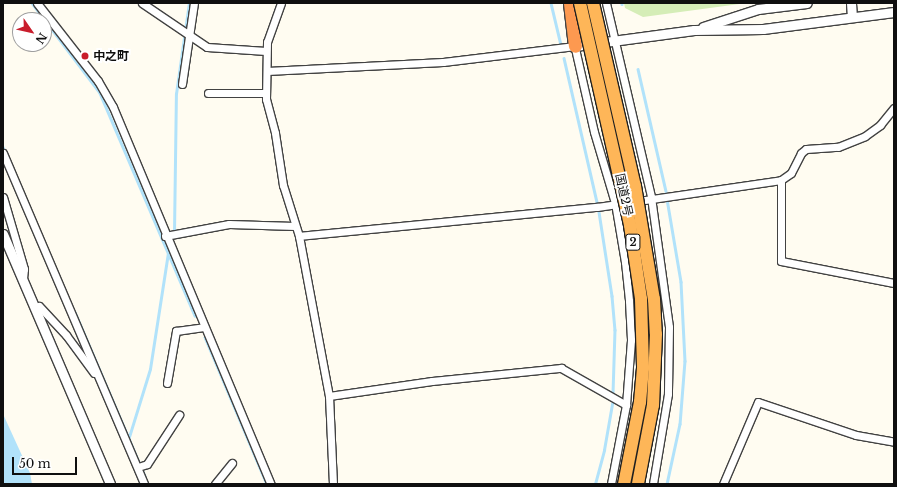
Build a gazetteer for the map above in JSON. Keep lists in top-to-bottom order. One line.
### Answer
{"streets":{"highway":["国道2号","2"]},"places":["中之町"],"scale_bar":"50 m","north":"bottom right"}
